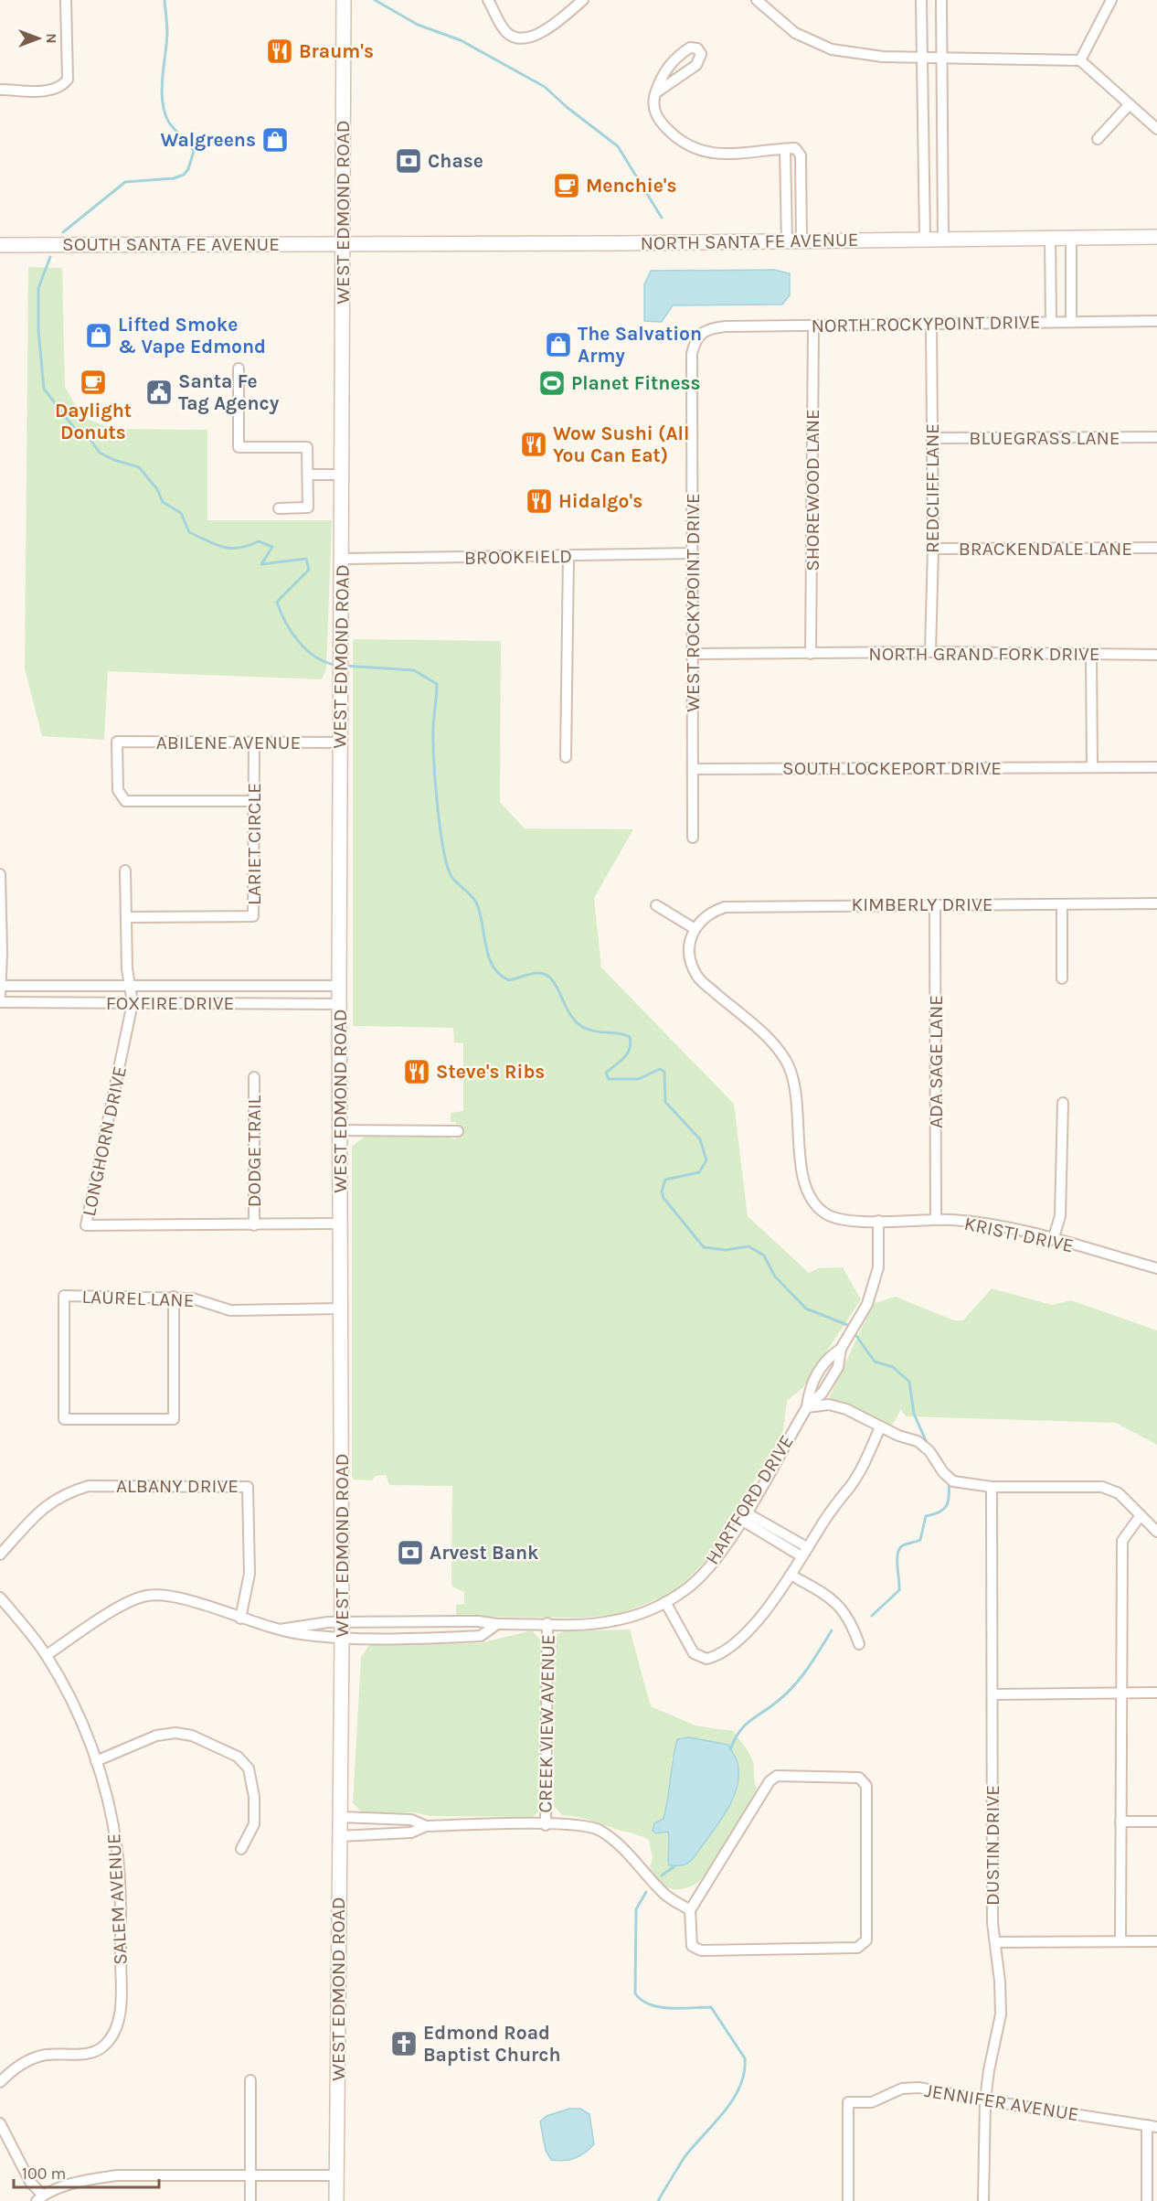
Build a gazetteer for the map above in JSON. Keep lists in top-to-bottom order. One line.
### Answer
{"streets":{"main road":["WEST EDMOND ROAD","NORTH SANTA FE AVENUE","SOUTH SANTA FE AVENUE"],"street":["NORTH ROCKYPOINT DRIVE","BLUEGRASS LANE","REDCLIFF LANE","SHOREWOOD LANE","BRACKENDALE LANE","BROOKFIELD","WEST ROCKYPOINT DRIVE","NORTH GRAND FORK DRIVE","ABILENE AVENUE","SOUTH LOCKEPORT DRIVE","LARIET CIRCLE","KIMBERLY DRIVE","FOXFIRE DRIVE","ADA SAGE LANE","LONGHORN DRIVE","DODGE TRAIL","KRISTI DRIVE","LAUREL LANE","ALBANY DRIVE","HARTFORD DRIVE","CREEK VIEW AVENUE","DUSTIN DRIVE","SALEM AVENUE","JENNIFER AVENUE"]},"crossings":[["WEST EDMOND ROAD","NORTH SANTA FE AVENUE"],["WEST EDMOND ROAD","SOUTH SANTA FE AVENUE"],["WEST EDMOND ROAD","BROOKFIELD"],["WEST EDMOND ROAD","ABILENE AVENUE"],["WEST EDMOND ROAD","FOXFIRE DRIVE"],["WEST EDMOND ROAD","LONGHORN DRIVE"],["WEST EDMOND ROAD","LAUREL LANE"],["WEST EDMOND ROAD","HARTFORD DRIVE"],["NORTH SANTA FE AVENUE","SOUTH SANTA FE AVENUE"],["NORTH ROCKYPOINT DRIVE","REDCLIFF LANE"],["NORTH ROCKYPOINT DRIVE","SHOREWOOD LANE"],["NORTH ROCKYPOINT DRIVE","WEST ROCKYPOINT DRIVE"],["BLUEGRASS LANE","REDCLIFF LANE"],["REDCLIFF LANE","BRACKENDALE LANE"],["REDCLIFF LANE","NORTH GRAND FORK DRIVE"],["SHOREWOOD LANE","NORTH GRAND FORK DRIVE"],["BROOKFIELD","WEST ROCKYPOINT DRIVE"],["WEST ROCKYPOINT DRIVE","NORTH GRAND FORK DRIVE"],["WEST ROCKYPOINT DRIVE","SOUTH LOCKEPORT DRIVE"],["ABILENE AVENUE","LARIET CIRCLE"],["LARIET CIRCLE","LONGHORN DRIVE"],["KIMBERLY DRIVE","ADA SAGE LANE"],["KIMBERLY DRIVE","KRISTI DRIVE"],["FOXFIRE DRIVE","LONGHORN DRIVE"],["ADA SAGE LANE","KRISTI DRIVE"],["LONGHORN DRIVE","DODGE TRAIL"],["KRISTI DRIVE","HARTFORD DRIVE"],["ALBANY DRIVE","HARTFORD DRIVE"],["HARTFORD DRIVE","CREEK VIEW AVENUE"],["HARTFORD DRIVE","SALEM AVENUE"],["DUSTIN DRIVE","JENNIFER AVENUE"]],"places":{"restaurant":["Braum's","Wow Sushi (All You Can Eat)","Hidalgo's","Steve's Ribs"],"shop":["Walgreens","Lifted Smoke & Vape Edmond","The Salvation Army"],"bank":["Chase","Arvest Bank"],"cafe":["Menchie's","Daylight Donuts"],"sports":["Planet Fitness"],"public building":["Santa Fe Tag Agency"],"church":["Edmond Road Baptist Church"]},"scale_bar":"100 m","north":"right"}
